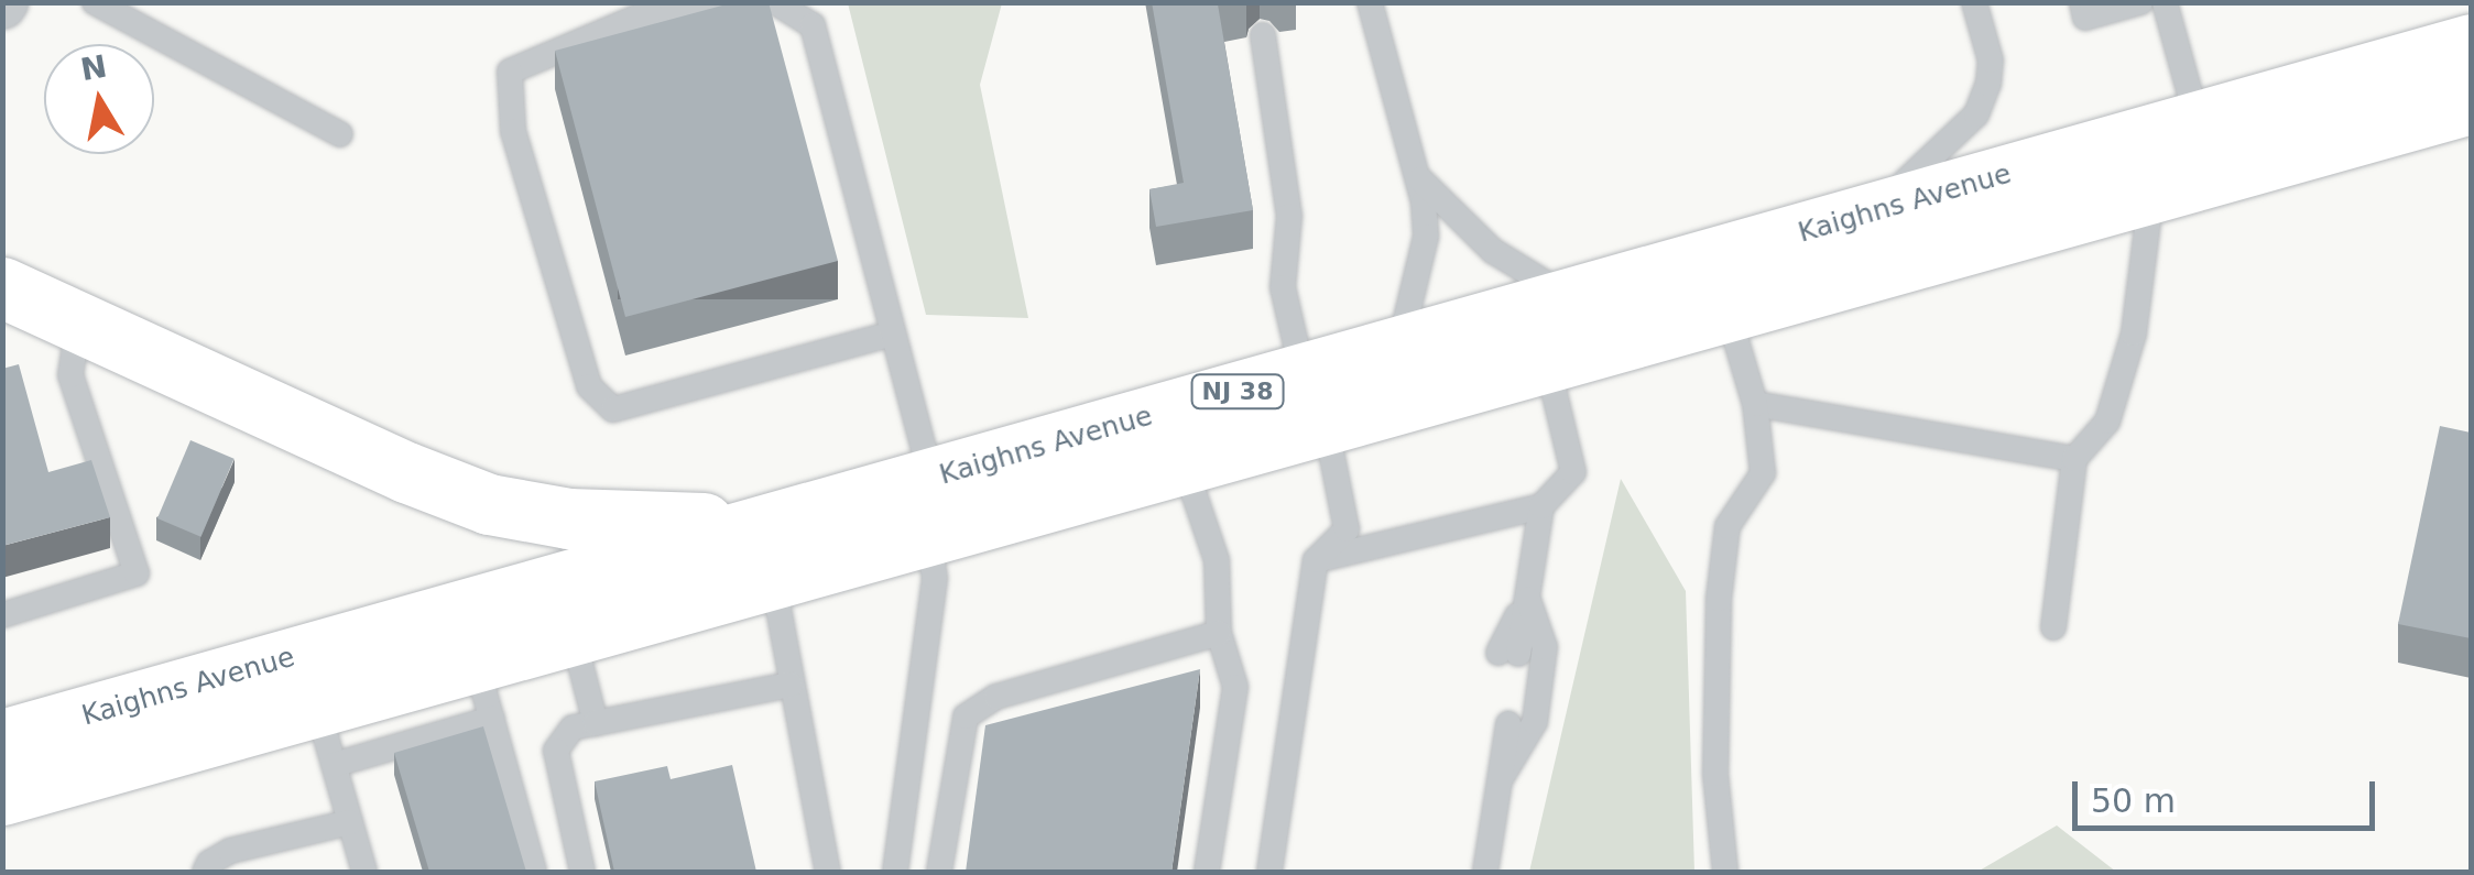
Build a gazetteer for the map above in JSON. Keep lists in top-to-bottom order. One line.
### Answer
{"streets":{"highway":["Kaighns Avenue","NJ 38"]},"scale_bar":"50 m","north":"top"}
